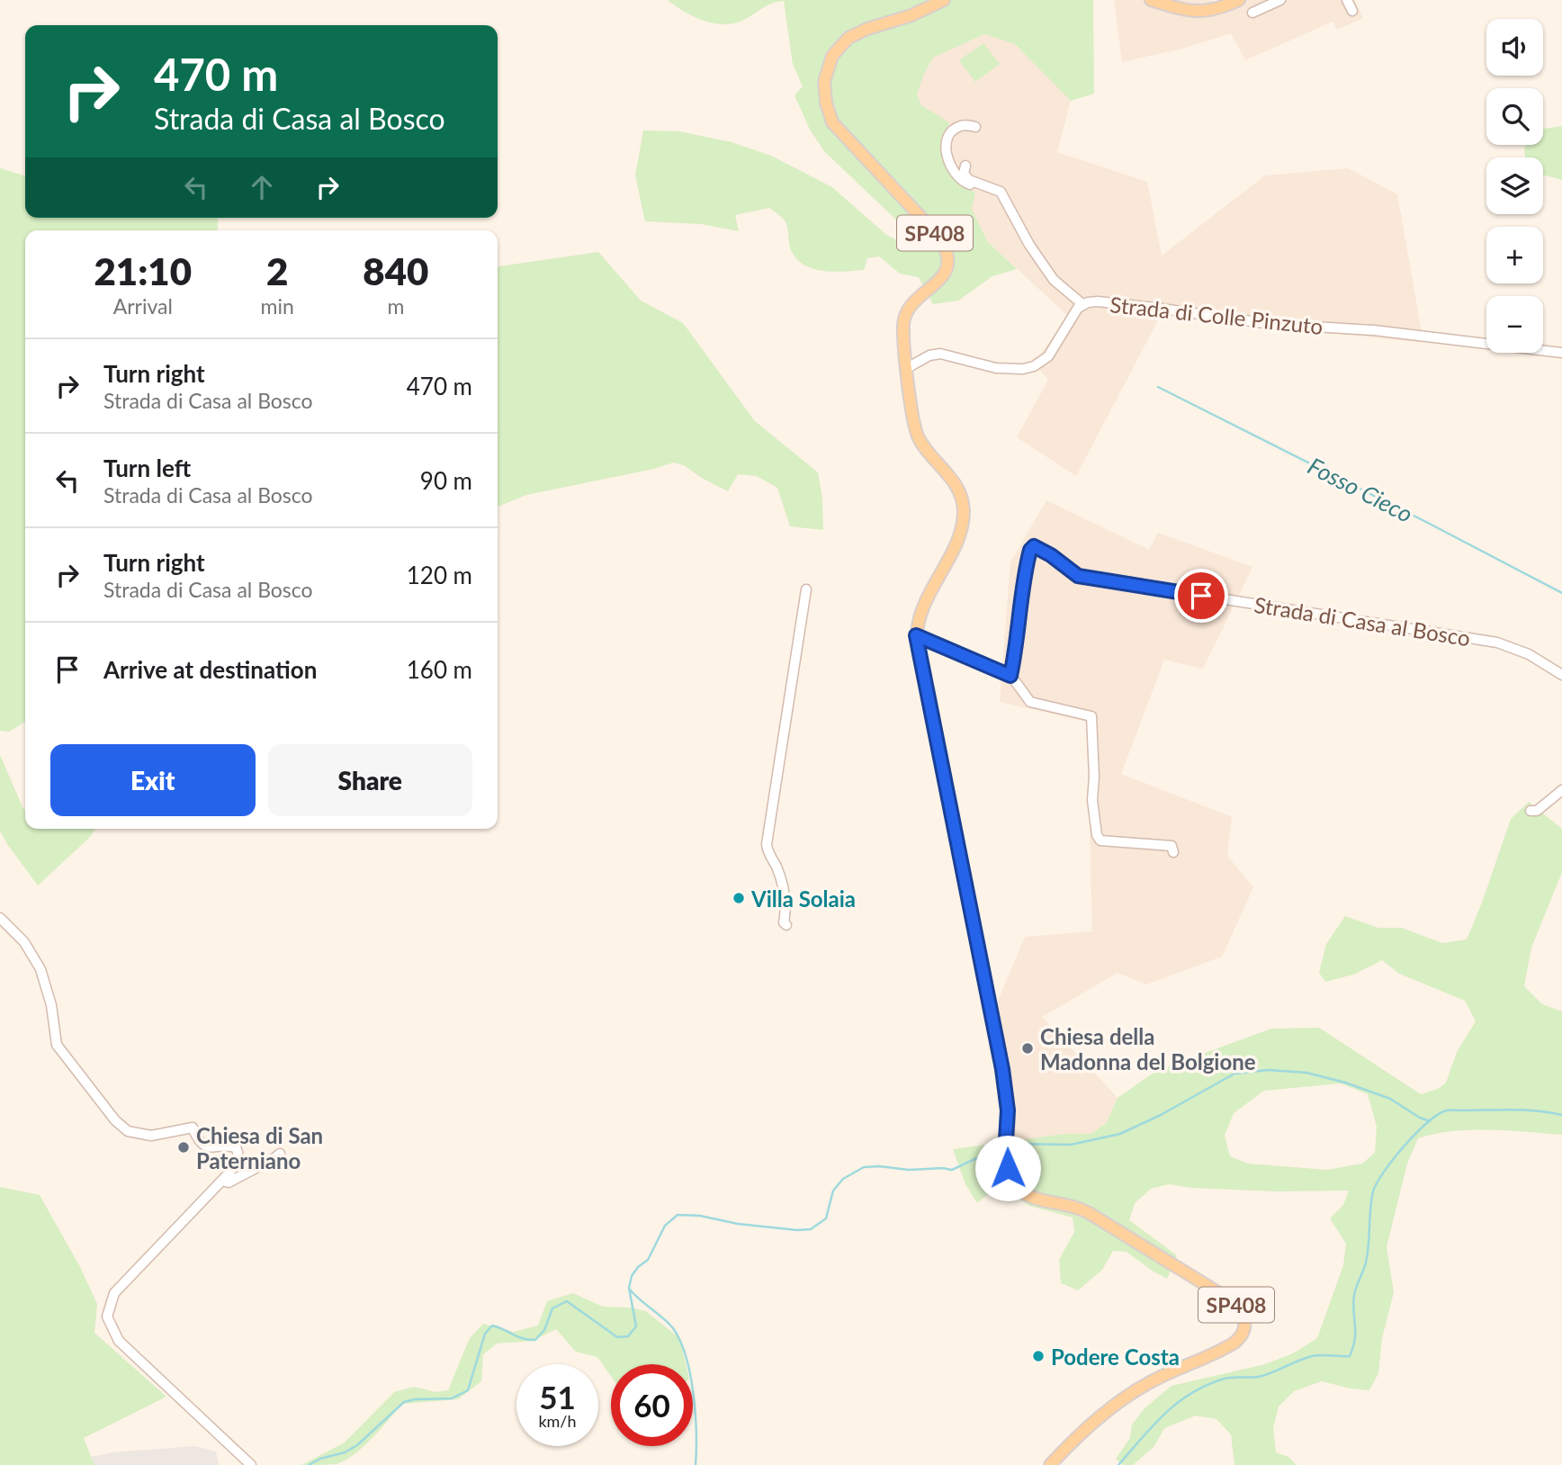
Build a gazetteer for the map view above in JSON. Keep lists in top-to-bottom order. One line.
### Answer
{"streets":{"main road":["SP408"],"street":["Strada di Colle Pinzuto","Strada di Casa al Bosco"]},"crossings":[["SP408","Strada di Colle Pinzuto"]],"water":["Fosso Cieco"],"places":["Villa Solaia","Chiesa della Madonna del Bolgione","Chiesa di San Paterniano","Podere Costa"],"page":{"map_buttons":["+","−"],"turn":["470 m","Strada di Casa al Bosco"],"eta":["21:10","Arrival","2","min","840","m"],"list":[{"name":"Turn right","note":"Strada di Casa al Bosco","value":"470 m"},{"name":"Turn left","note":"Strada di Casa al Bosco","value":"90 m"},{"name":"Turn right","note":"Strada di Casa al Bosco","value":"120 m"},{"name":"Arrive at destination","value":"160 m"}],"buttons":["Exit","Share"],"speed":"51 km/h","limit":"60"}}
